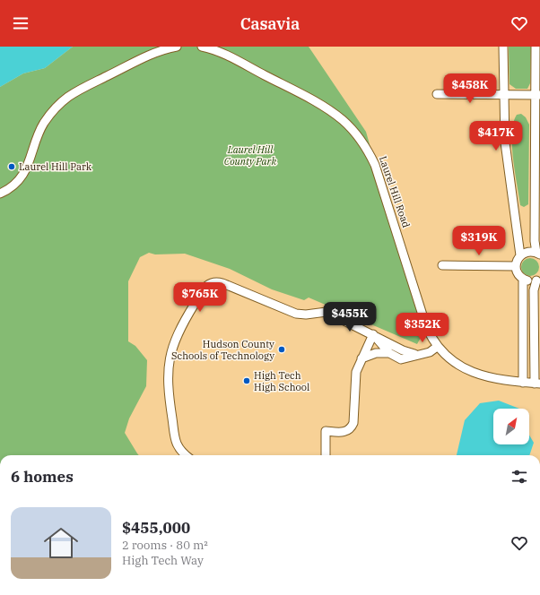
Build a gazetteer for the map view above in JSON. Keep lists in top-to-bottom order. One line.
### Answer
{"streets":{"street":["Laurel Hill Road"]},"parks":["Laurel Hill County Park"],"places":["Laurel Hill Park","Hudson County Schools of Technology","High Tech High School"],"north":"top right","page":{"header":"Casavia","price":["$458K","$417K","$319K","$765K","$455K","$352K"],"heading":"6 homes","list":[{"name":"$455,000","note":"2 rooms · 80 m² · High Tech Way"}]}}
